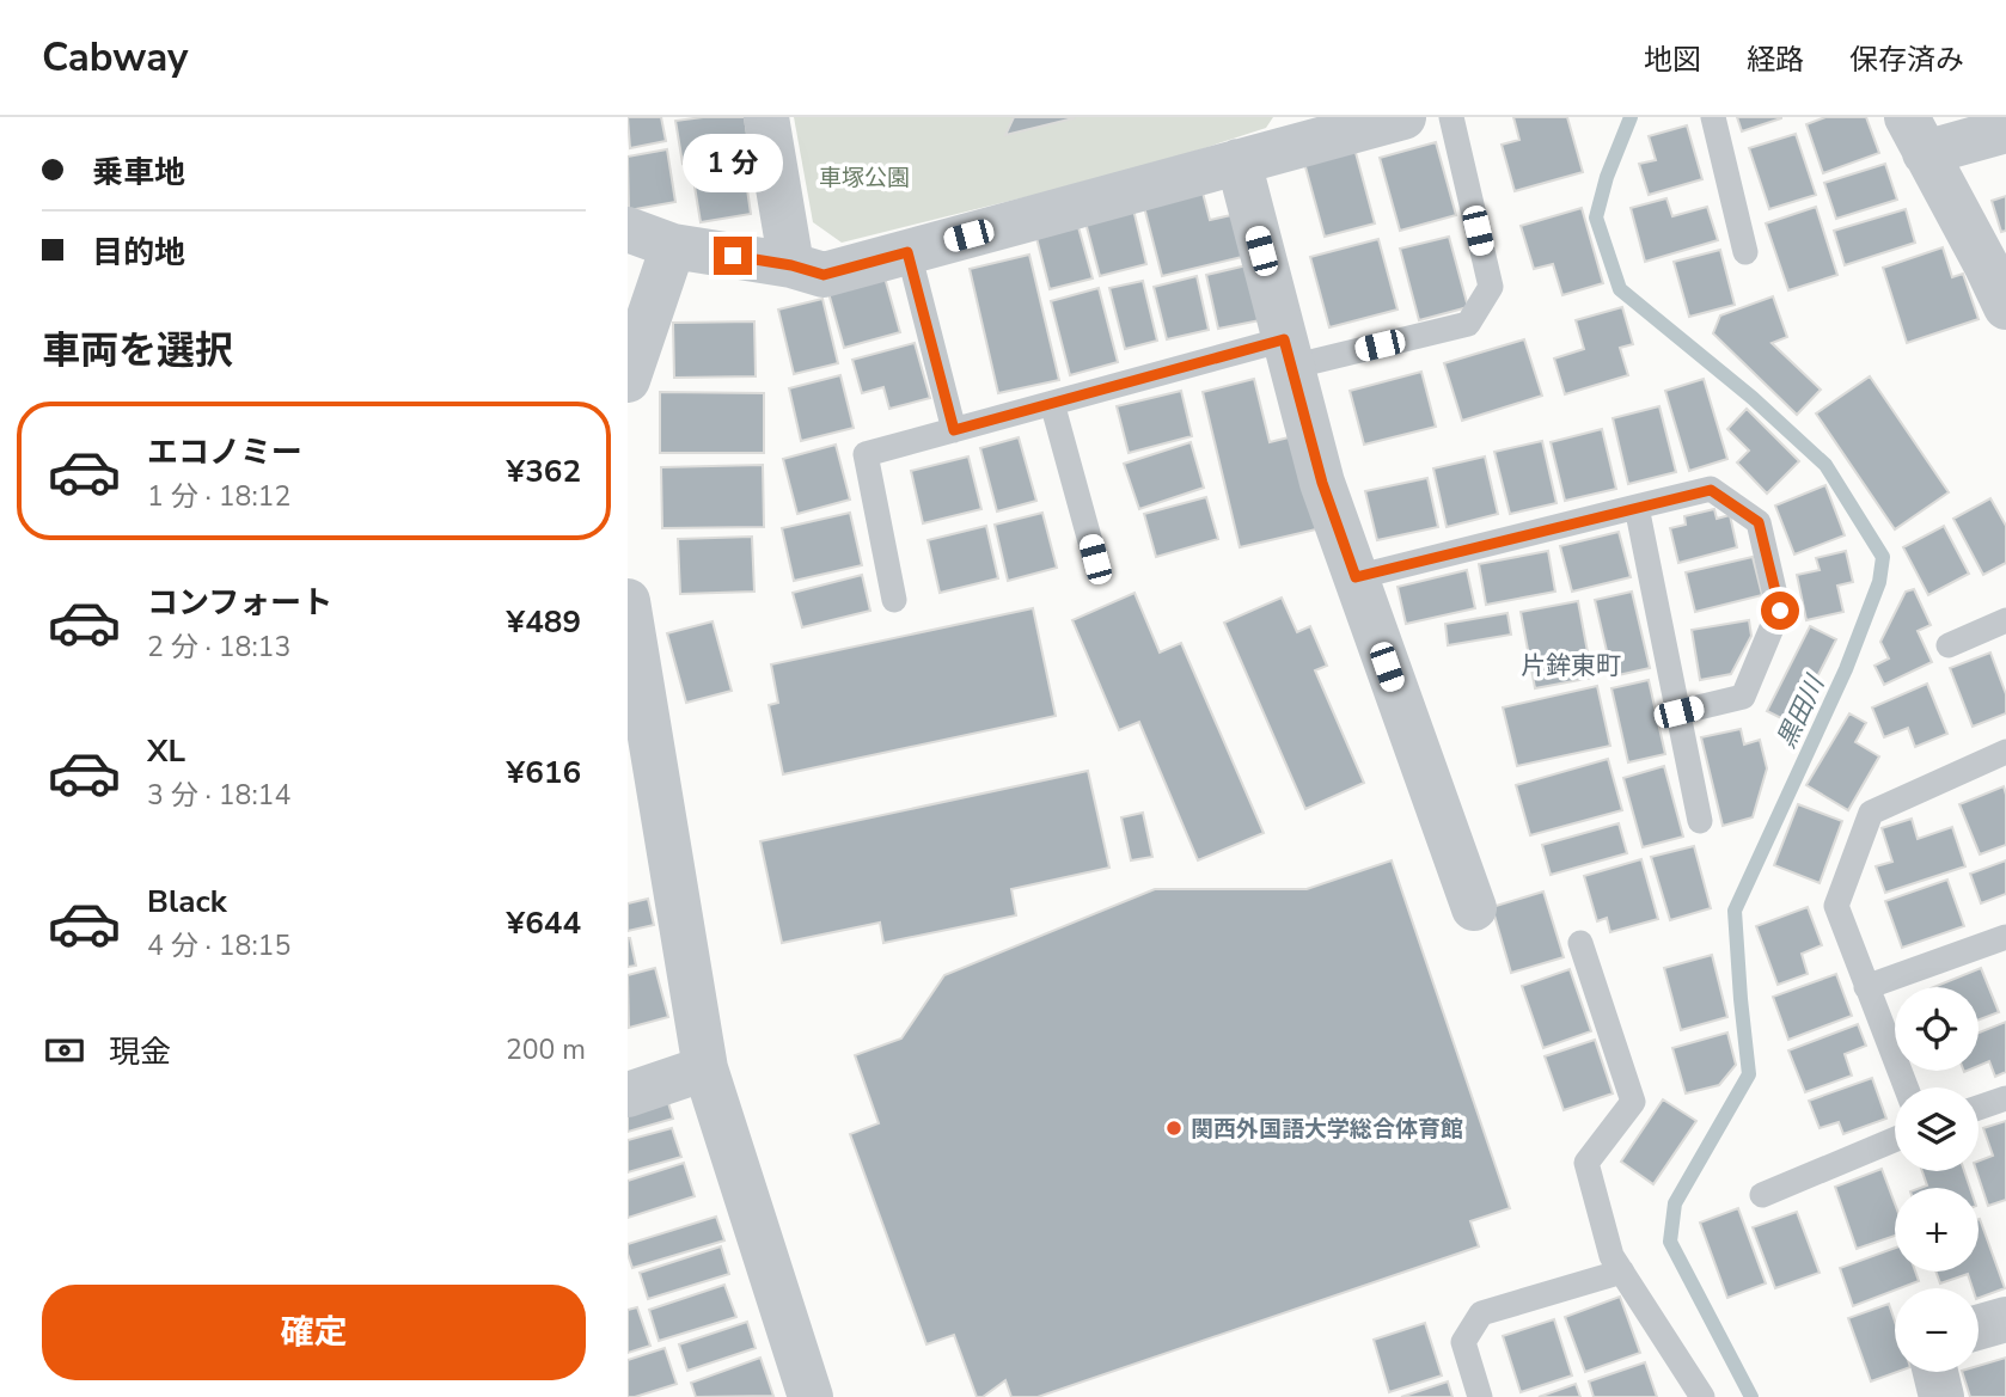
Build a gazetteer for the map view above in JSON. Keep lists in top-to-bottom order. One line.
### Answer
{"districts":["片鉾東町"],"water":["黒田川"],"parks":["車塚公園"],"places":["関西外国語大学総合体育館"],"page":{"header":"Cabway","nav":["地図","経路","保存済み"],"banner":["乗車地","目的地"],"bubble":"1 分","heading":"車両を選択","list":[{"name":"エコノミー","note":"1 分 · 18:12","value":"¥362"},{"name":"コンフォート","note":"2 分 · 18:13","value":"¥489"},{"name":"XL","note":"3 分 · 18:14","value":"¥616"},{"name":"Black","note":"4 分 · 18:15","value":"¥644"}],"map_buttons":["+","−"],"pay":["現金","200 m"],"buttons":"確定"}}
